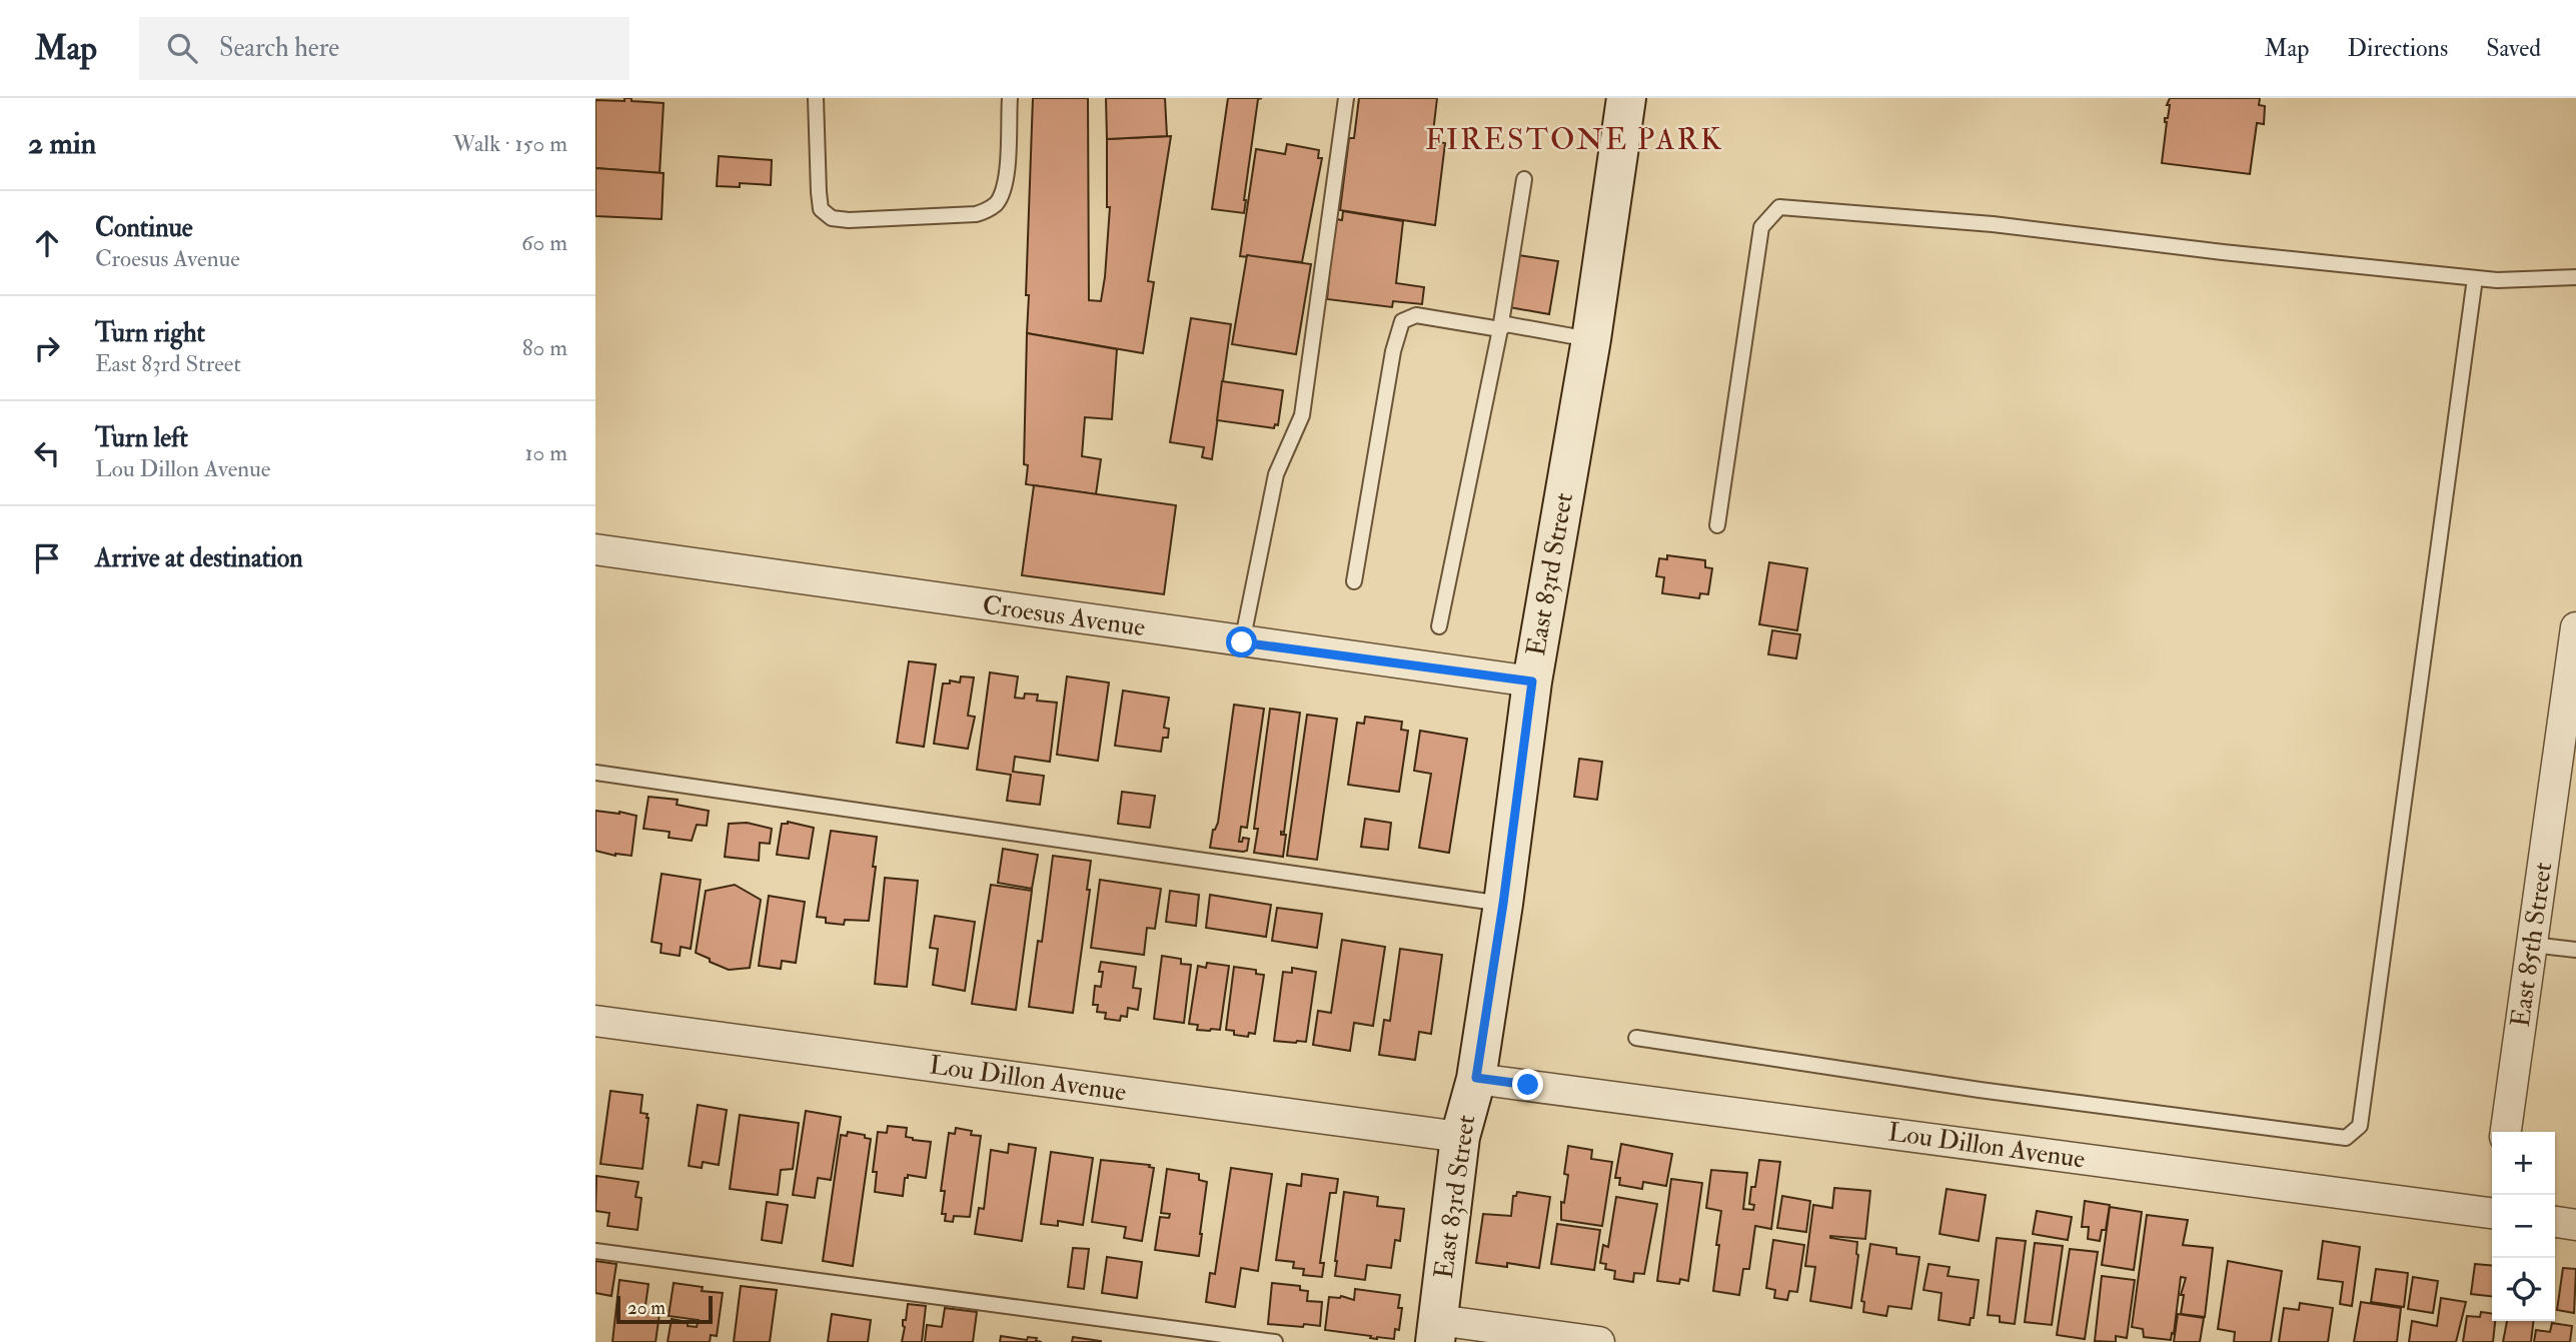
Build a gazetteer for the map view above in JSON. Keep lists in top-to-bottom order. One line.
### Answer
{"streets":{"street":["East 83rd Street","Croesus Avenue","East 85th Street","Lou Dillon Avenue"]},"crossings":[["East 83rd Street","Croesus Avenue"],["East 83rd Street","Lou Dillon Avenue"]],"districts":["FIRESTONE PARK"],"scale_bar":"20 m","page":{"header":"Map","search":"Search here","nav":["Map","Directions","Saved"],"heading":["2 min","Walk · 150 m"],"list":[["Continue","Croesus Avenue","60 m"],["Turn right","East 83rd Street","80 m"],["Turn left","Lou Dillon Avenue","10 m"],"Arrive at destination"],"map_buttons":["+","−"],"scale":"20 m"}}
